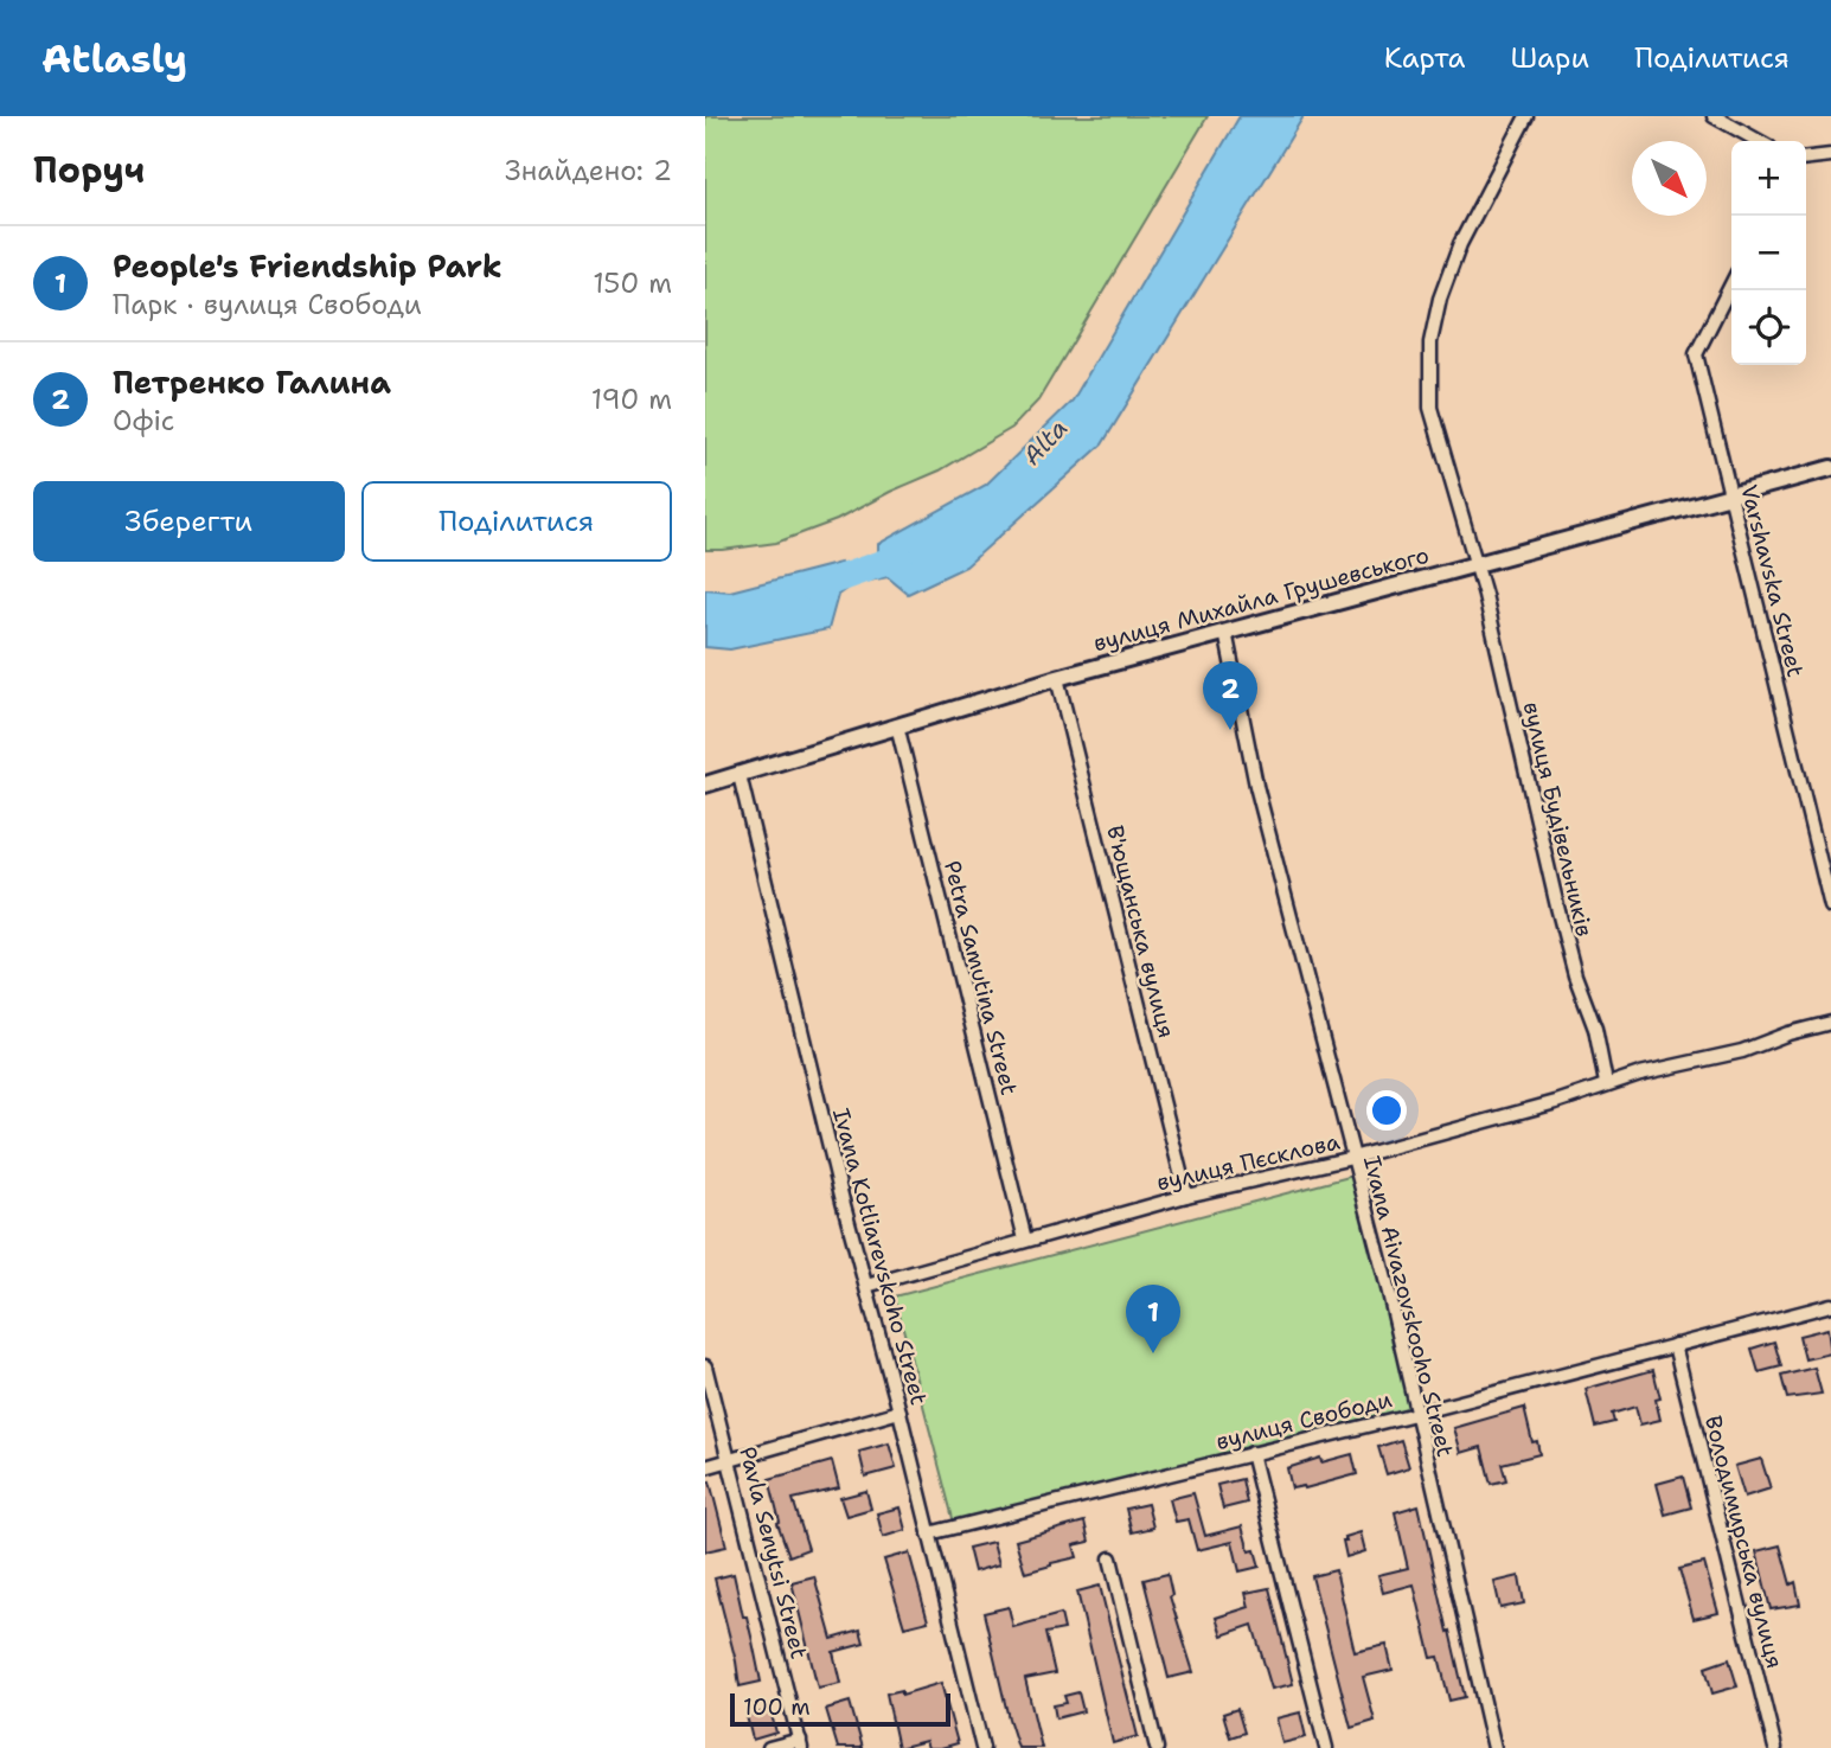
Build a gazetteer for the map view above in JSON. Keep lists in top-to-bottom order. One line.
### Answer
{"streets":{"street":["Varshavska Street","вулиця Михайла Грушевського","вулиця Будівельників","В'ющанська вулиця","Petra Samutina Street","вулиця Пєсклова","Ivana Kotliarevskoho Street","Ivana Aivazovskooho Street","вулиця Свободи","Володимирська вулиця","Pavla Senytsi Street"]},"crossings":[["Varshavska Street","вулиця Михайла Грушевського"],["вулиця Михайла Грушевського","вулиця Будівельників"],["вулиця Михайла Грушевського","В'ющанська вулиця"],["вулиця Михайла Грушевського","Petra Samutina Street"],["вулиця Михайла Грушевського","Ivana Kotliarevskoho Street"],["вулиця Михайла Грушевського","Ivana Aivazovskooho Street"],["вулиця Будівельників","вулиця Пєсклова"],["В'ющанська вулиця","вулиця Пєсклова"],["Petra Samutina Street","вулиця Пєсклова"],["вулиця Пєсклова","Ivana Kotliarevskoho Street"],["вулиця Пєсклова","Ivana Aivazovskooho Street"],["Ivana Kotliarevskoho Street","вулиця Свободи"],["Ivana Aivazovskooho Street","вулиця Свободи"],["вулиця Свободи","Володимирська вулиця"]],"water":["Alta"],"scale_bar":"100 m","north":"bottom right","page":{"header":"Atlasly","nav":["Карта","Шари","Поділитися"],"heading":["Поруч","Знайдено: 2"],"map_buttons":["+","−"],"list":[{"mark":"1","name":"People's Friendship Park","note":"Парк · вулиця Свободи","value":"150 m"},{"mark":"2","name":"Петренко Галина","note":"Офіс","value":"190 m"}],"buttons":["Зберегти","Поділитися"],"pins":["2","1"],"scale":"100 m"}}
